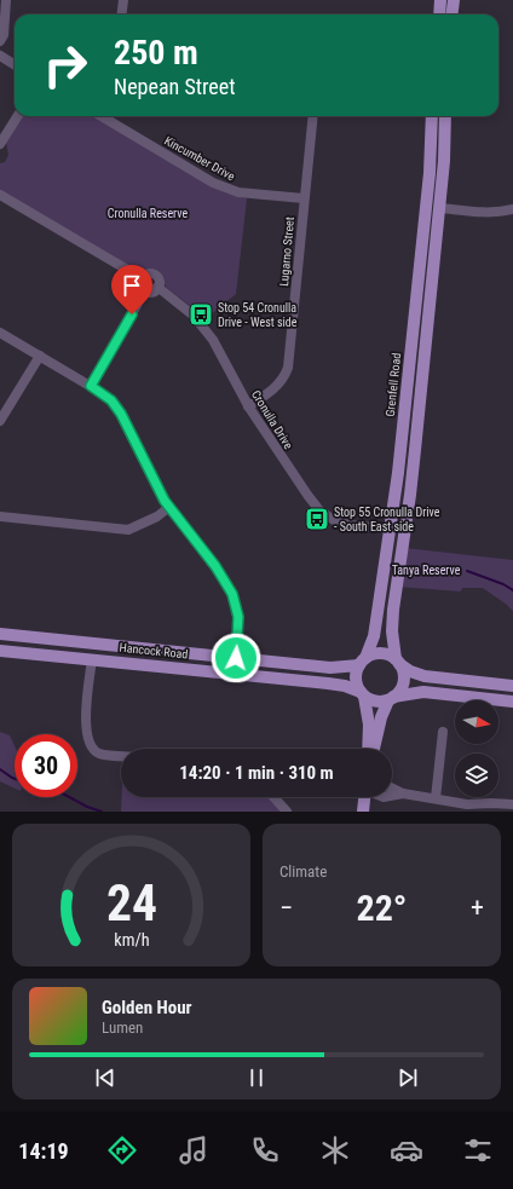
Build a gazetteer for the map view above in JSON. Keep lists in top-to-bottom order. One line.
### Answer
{"streets":{"main road":["Grenfell Road","Hancock Road"],"street":["Kincumber Drive","Lugarno Street","Cronulla Drive"]},"crossings":[["Kincumber Drive","Lugarno Street"],["Lugarno Street","Cronulla Drive"],["Grenfell Road","Cronulla Drive"],["Grenfell Road","Hancock Road"]],"parks":["Cronulla Reserve","Tanya Reserve"],"places":{"bus stop":["Stop 54 Cronulla Drive - West side","Stop 55 Cronulla Drive - South East side"]},"north":"right","page":{"turn":["250 m","Nepean Street"],"limit":"30","trip":"14:20 · 1 min · 310 m","tile":"Climate","heat":["−","22°","+"],"song":["Golden Hour","Lumen"],"tabs":"14:19","gauge":["24","km/h"]}}
